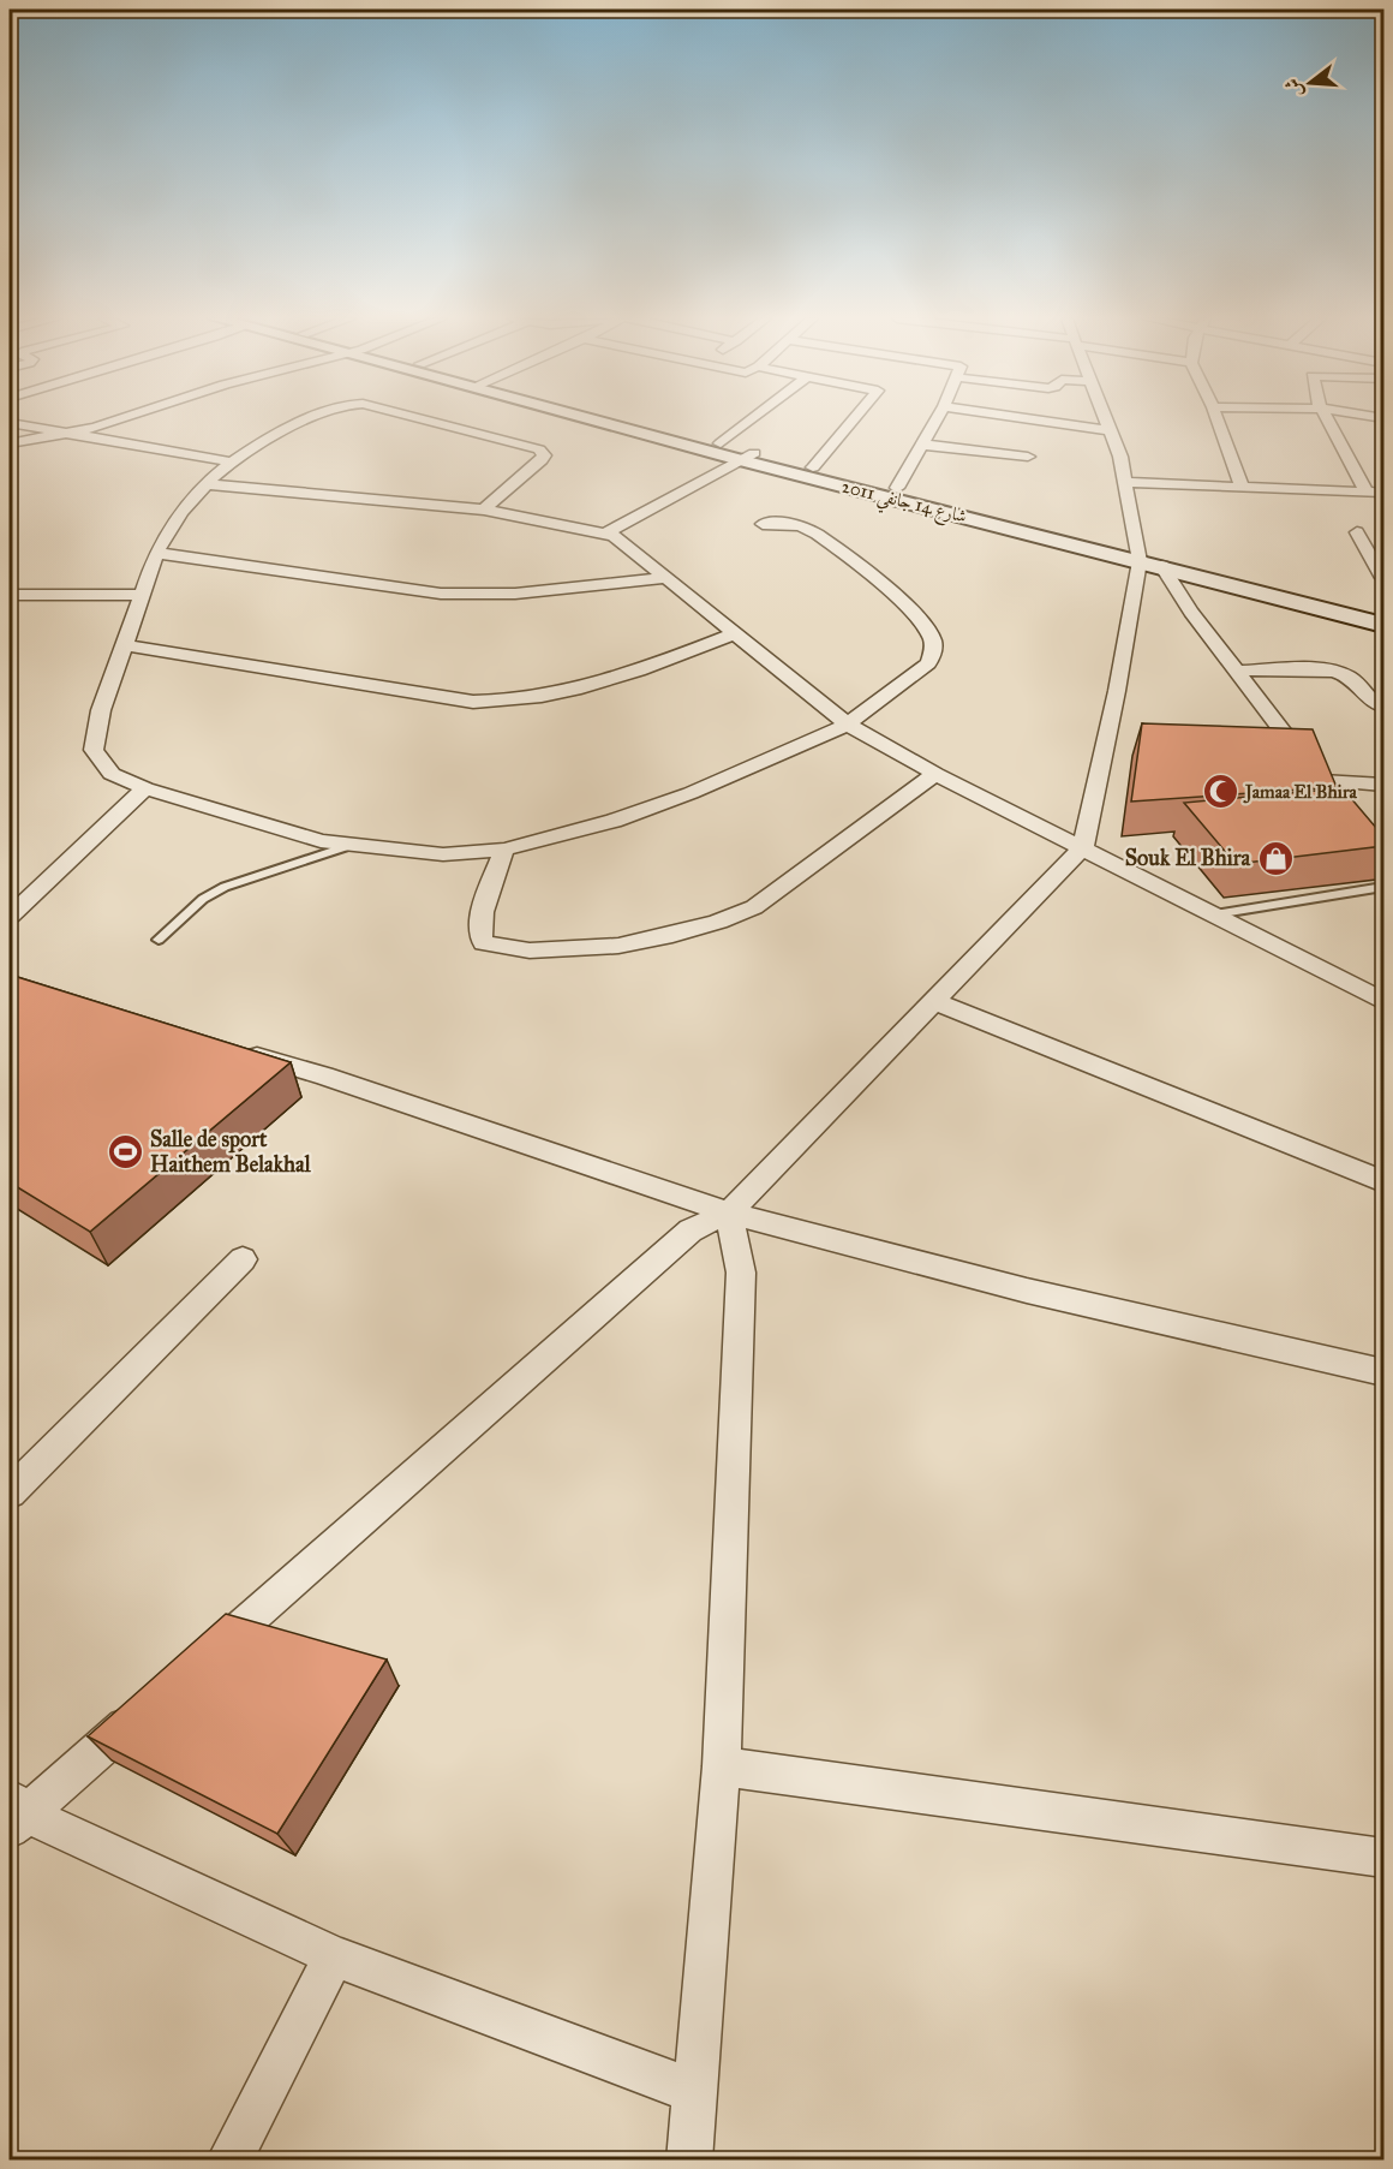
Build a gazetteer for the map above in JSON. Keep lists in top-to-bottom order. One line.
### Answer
{"streets":{"main road":["شارع 14 جانفي 2011"]},"places":{"mosque":["Jamaa El Bhira"],"shop":["Souk El Bhira"],"sports":["Salle de sport Haithem Belakhal"]},"north":"left"}
